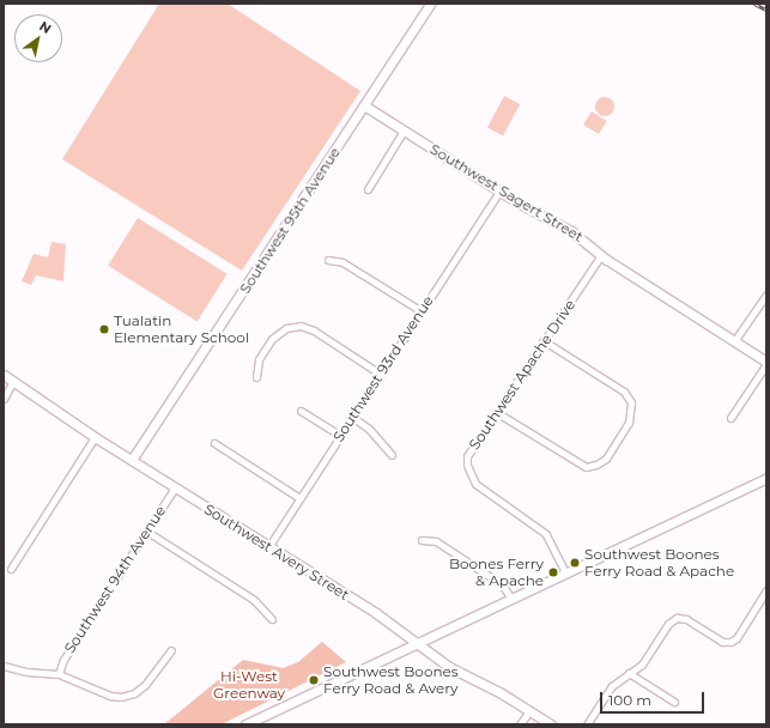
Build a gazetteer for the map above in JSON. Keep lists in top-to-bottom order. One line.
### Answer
{"streets":{"street":["Southwest Sagert Street","Southwest 95th Avenue","Southwest 93rd Avenue","Southwest Apache Drive","Southwest Avery Street","Southwest 94th Avenue"]},"crossings":[["Southwest Sagert Street","Southwest 95th Avenue"],["Southwest Sagert Street","Southwest 93rd Avenue"],["Southwest Sagert Street","Southwest Apache Drive"],["Southwest 95th Avenue","Southwest Avery Street"],["Southwest 93rd Avenue","Southwest Avery Street"],["Southwest Avery Street","Southwest 94th Avenue"]],"parks":["Hi-West Greenway"],"places":["Tualatin Elementary School","Southwest Boones Ferry Road & Apache","Boones Ferry & Apache","Southwest Boones Ferry Road & Avery"],"scale_bar":"100 m","north":"top right"}
